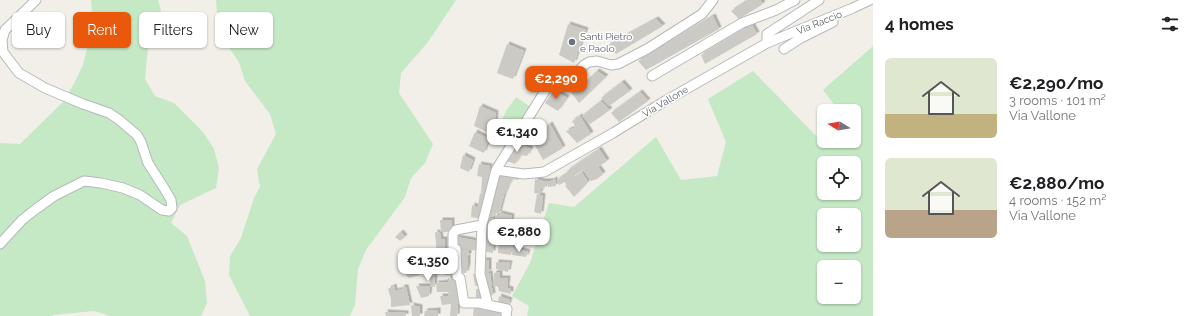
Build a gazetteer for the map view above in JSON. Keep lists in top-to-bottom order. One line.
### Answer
{"streets":{"street":["Via Raccio","Via Vallone"]},"crossings":[["Via Raccio","Via Vallone"]],"places":["Santi Pietro e Paolo"],"north":"left","page":{"heading":"4 homes","chip":["Buy","Rent","Filters","New"],"list":[{"name":"€2,290/mo","note":"3 rooms · 101 m² · Via Vallone"},{"name":"€2,880/mo","note":"4 rooms · 152 m² · Via Vallone"}],"price":["€2,290","€1,340","€2,880","€1,350"],"map_buttons":["+","−"]}}
